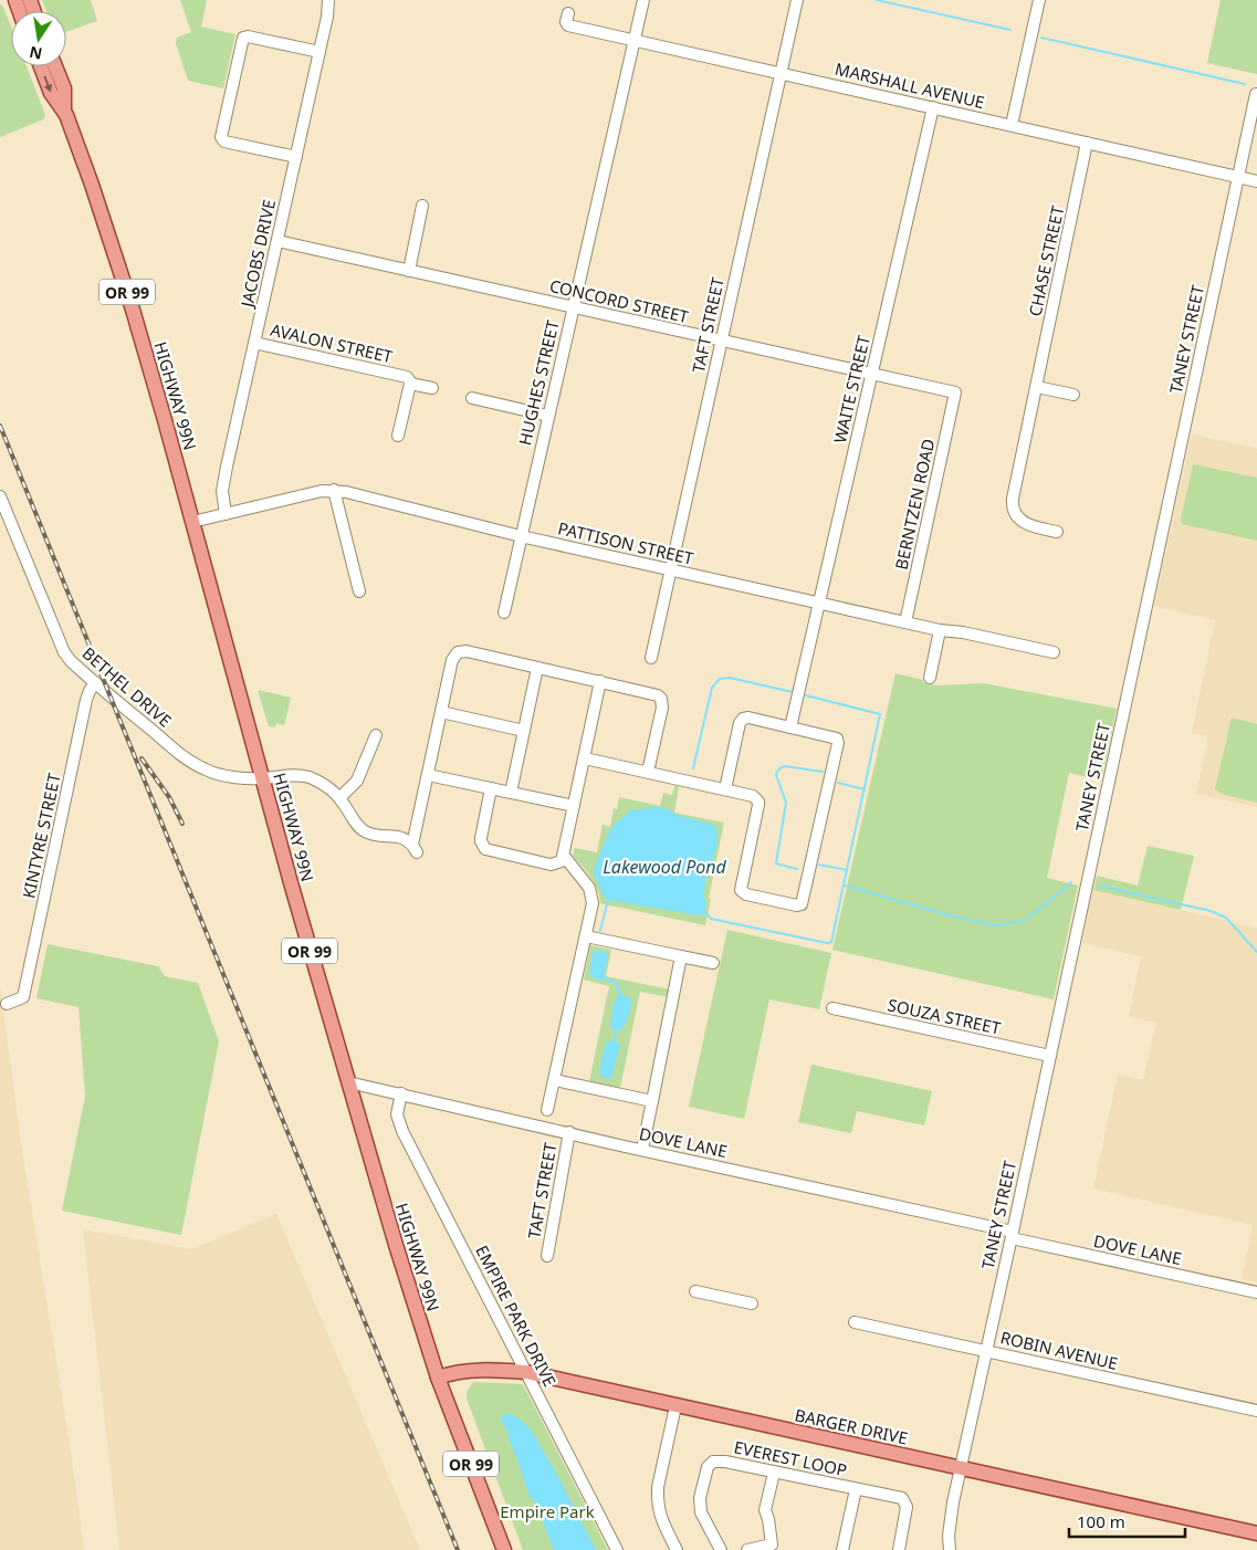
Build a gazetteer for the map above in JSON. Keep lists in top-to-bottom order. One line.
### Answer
{"streets":{"main road":["OR 99","HIGHWAY 99N","BARGER DRIVE"],"street":["MARSHALL AVENUE","JACOBS DRIVE","CHASE STREET","CONCORD STREET","TAFT STREET","TANEY STREET","AVALON STREET","HUGHES STREET","WAITE STREET","BERNTZEN ROAD","PATTISON STREET","BETHEL DRIVE","KINTYRE STREET","SOUZA STREET","DOVE LANE","EMPIRE PARK DRIVE","ROBIN AVENUE","EVEREST LOOP"]},"crossings":[["MARSHALL AVENUE","CHASE STREET"],["MARSHALL AVENUE","TAFT STREET"],["MARSHALL AVENUE","TANEY STREET"],["MARSHALL AVENUE","HUGHES STREET"],["MARSHALL AVENUE","WAITE STREET"],["JACOBS DRIVE","CONCORD STREET"],["JACOBS DRIVE","AVALON STREET"],["JACOBS DRIVE","PATTISON STREET"],["CONCORD STREET","TAFT STREET"],["CONCORD STREET","HUGHES STREET"],["CONCORD STREET","WAITE STREET"],["CONCORD STREET","BERNTZEN ROAD"],["TAFT STREET","PATTISON STREET"],["TAFT STREET","DOVE LANE"],["TANEY STREET","SOUZA STREET"],["TANEY STREET","DOVE LANE"],["TANEY STREET","ROBIN AVENUE"],["TANEY STREET","BARGER DRIVE"],["HUGHES STREET","PATTISON STREET"],["WAITE STREET","PATTISON STREET"],["HIGHWAY 99N","PATTISON STREET"],["HIGHWAY 99N","BETHEL DRIVE"],["HIGHWAY 99N","DOVE LANE"],["HIGHWAY 99N","BARGER DRIVE"],["BERNTZEN ROAD","PATTISON STREET"],["BETHEL DRIVE","KINTYRE STREET"],["DOVE LANE","EMPIRE PARK DRIVE"],["EMPIRE PARK DRIVE","BARGER DRIVE"]],"water":["Lakewood Pond"],"parks":["Empire Park"],"scale_bar":"100 m","north":"bottom"}
